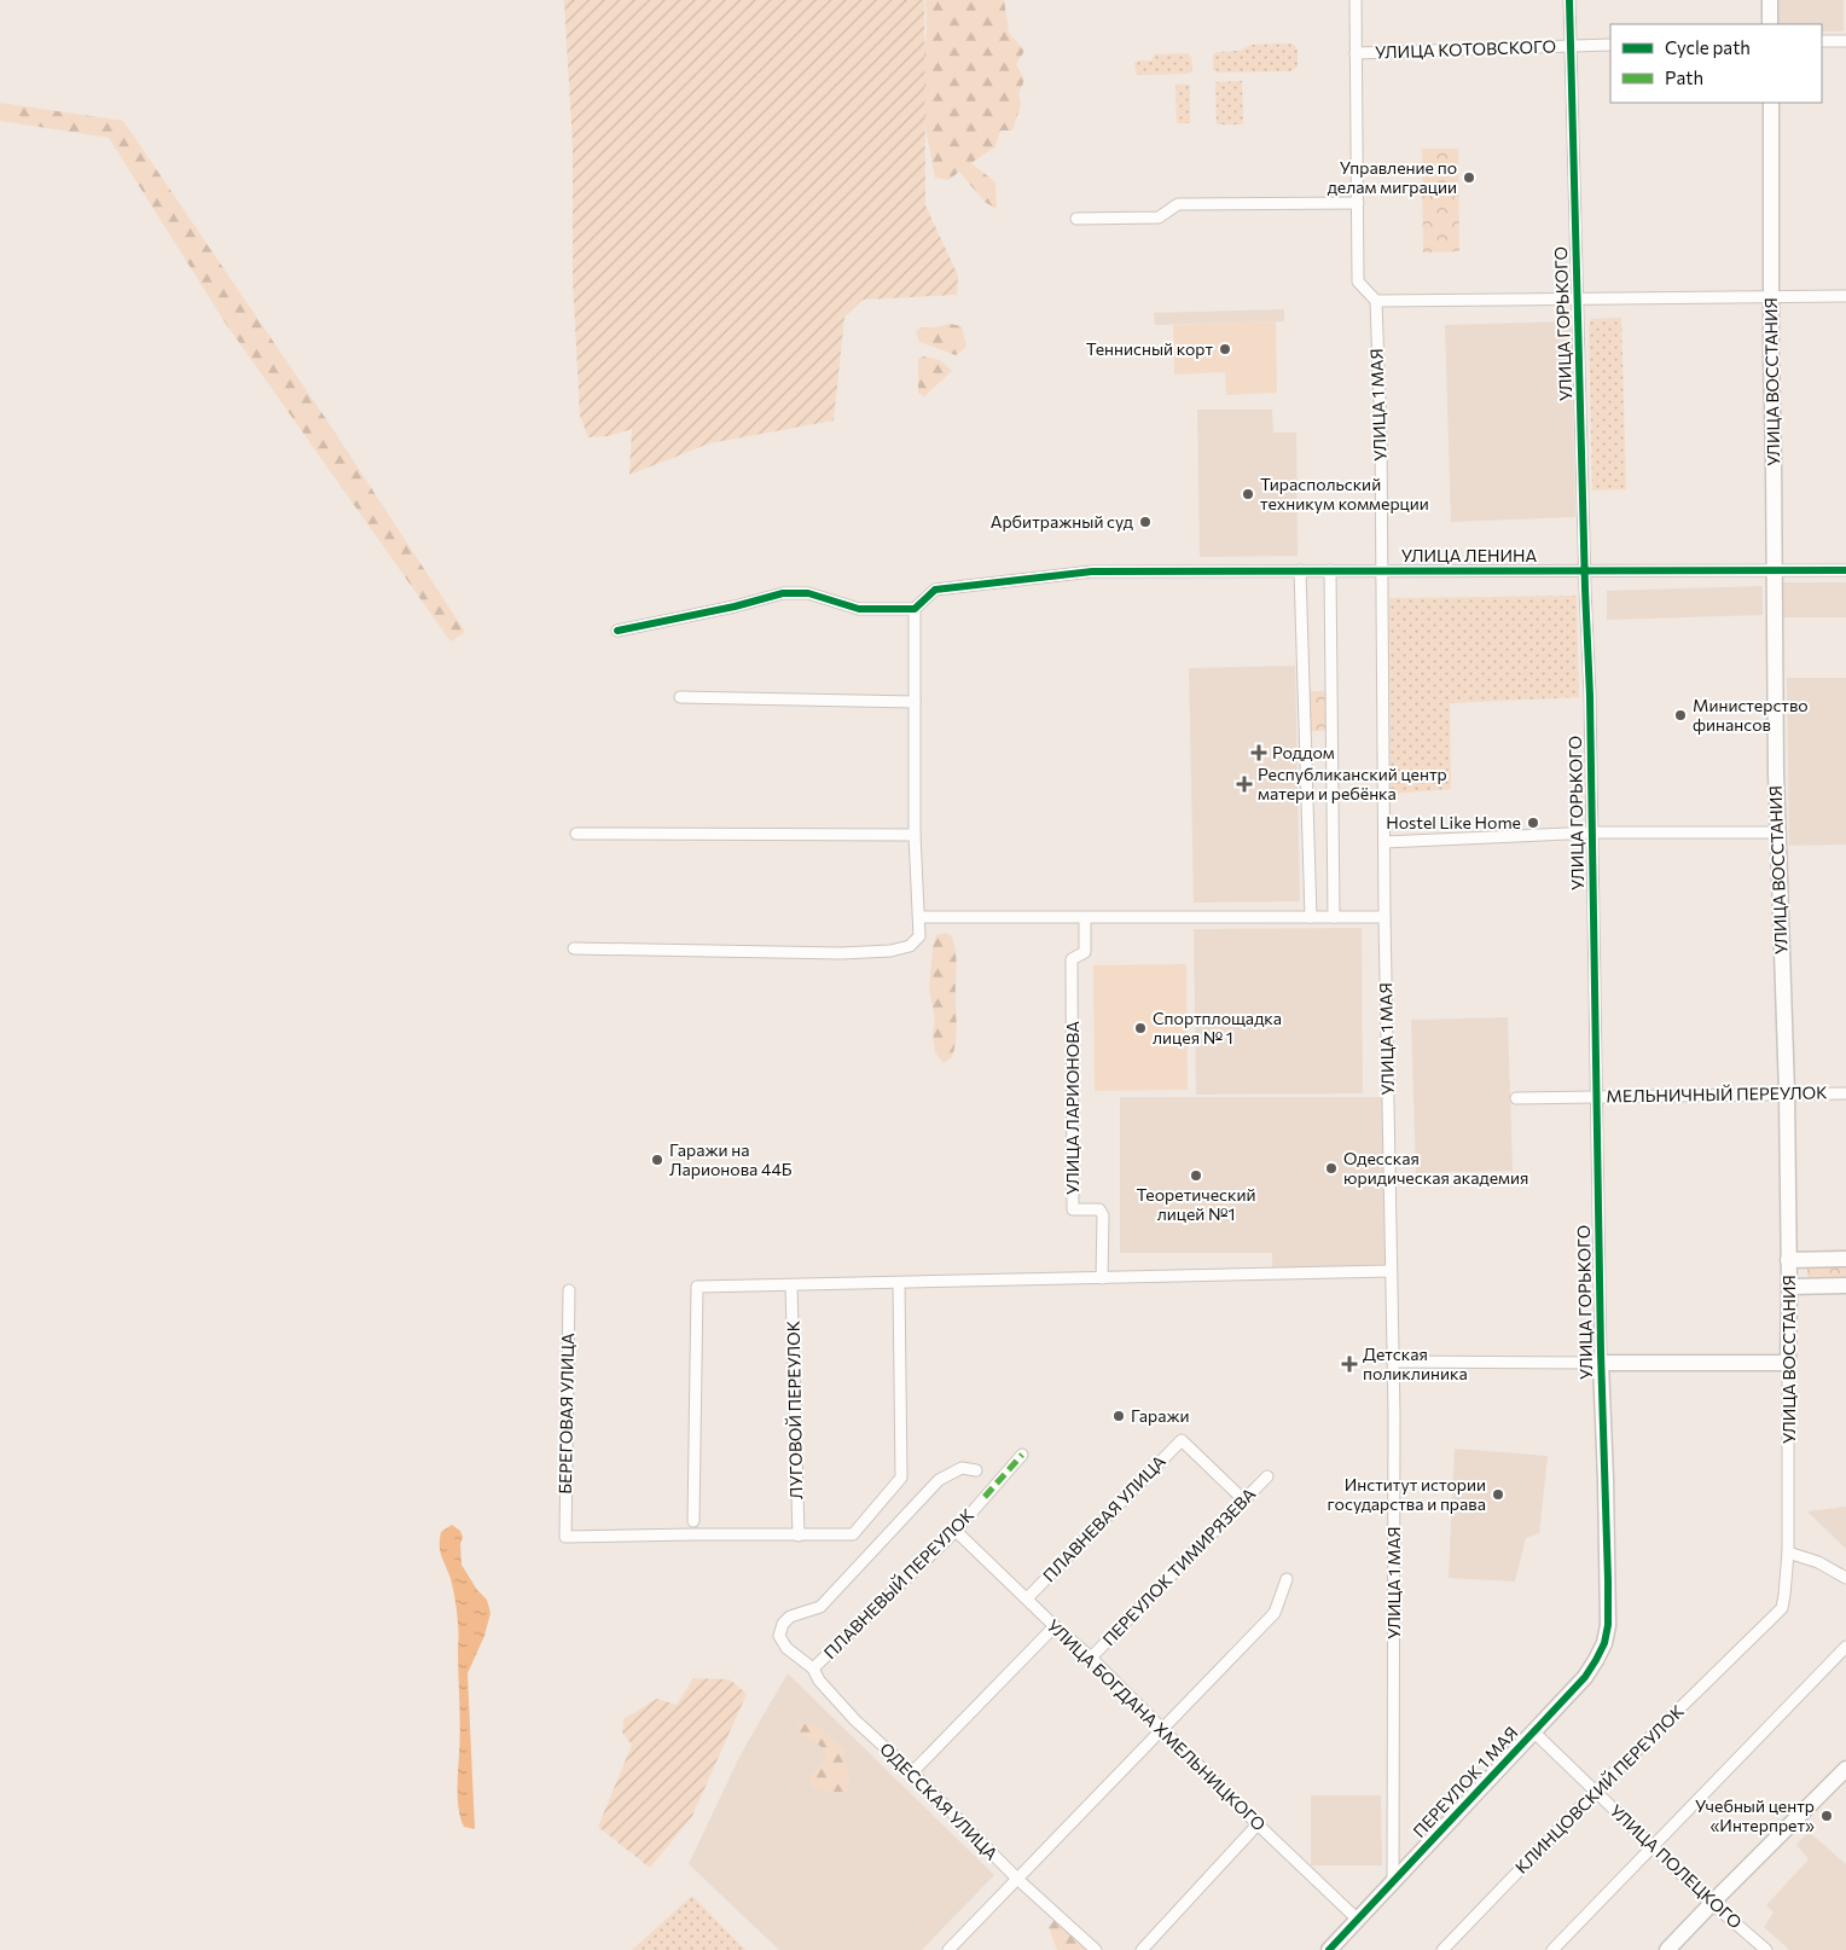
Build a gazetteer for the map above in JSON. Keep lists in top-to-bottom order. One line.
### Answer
{"streets":{"street":["УЛИЦА КОТОВСКОГО","УЛИЦА ГОРЬКОГО","УЛИЦА ВОССТАНИЯ","УЛИЦА 1 МАЯ","УЛИЦА ЛЕНИНА","МЕЛЬНИЧНЫЙ ПЕРЕУЛОК","УЛИЦА ЛАРИОНОВА","ЛУГОВОЙ ПЕРЕУЛОК","БЕРЕГОВАЯ УЛИЦА","ПЛАВНЕВАЯ УЛИЦА","ПЕРЕУЛОК ТИМИРЯЗЕВА","ПЛАВНЕВЫЙ ПЕРЕУЛОК","УЛИЦА БОГДАНА ХМЕЛЬНИЦКОГО","ПЕРЕУЛОК 1 МАЯ","КЛИНЦОВСКИЙ ПЕРЕУЛОК","ОДЕССКАЯ УЛИЦА","УЛИЦА ПОЛЕЦКОГО"]},"crossings":[["УЛИЦА КОТОВСКОГО","УЛИЦА ГОРЬКОГО"],["УЛИЦА ГОРЬКОГО","УЛИЦА ЛЕНИНА"],["УЛИЦА ГОРЬКОГО","МЕЛЬНИЧНЫЙ ПЕРЕУЛОК"],["УЛИЦА ГОРЬКОГО","ПЕРЕУЛОК 1 МАЯ"],["УЛИЦА ВОССТАНИЯ","УЛИЦА ЛЕНИНА"],["УЛИЦА ВОССТАНИЯ","МЕЛЬНИЧНЫЙ ПЕРЕУЛОК"],["УЛИЦА ВОССТАНИЯ","КЛИНЦОВСКИЙ ПЕРЕУЛОК"],["УЛИЦА 1 МАЯ","УЛИЦА ЛЕНИНА"],["УЛИЦА 1 МАЯ","ПЕРЕУЛОК 1 МАЯ"],["ЛУГОВОЙ ПЕРЕУЛОК","БЕРЕГОВАЯ УЛИЦА"],["ПЛАВНЕВАЯ УЛИЦА","ПЕРЕУЛОК ТИМИРЯЗЕВА"],["ПЛАВНЕВАЯ УЛИЦА","УЛИЦА БОГДАНА ХМЕЛЬНИЦКОГО"],["ПЕРЕУЛОК ТИМИРЯЗЕВА","УЛИЦА БОГДАНА ХМЕЛЬНИЦКОГО"],["ПЛАВНЕВЫЙ ПЕРЕУЛОК","УЛИЦА БОГДАНА ХМЕЛЬНИЦКОГО"],["ПЛАВНЕВЫЙ ПЕРЕУЛОК","ОДЕССКАЯ УЛИЦА"],["УЛИЦА БОГДАНА ХМЕЛЬНИЦКОГО","ПЕРЕУЛОК 1 МАЯ"],["ПЕРЕУЛОК 1 МАЯ","УЛИЦА ПОЛЕЦКОГО"],["КЛИНЦОВСКИЙ ПЕРЕУЛОК","УЛИЦА ПОЛЕЦКОГО"]],"places":{"other":["Управление по делам миграции","Теннисный корт","Тираспольский техникум коммерции","Арбитражный суд","Министерство финансов","Hostel Like Home","Спортплощадка лицея № 1","Гаражи на Ларионова 44Б","Одесская юридическая академия","Теоретический лицей №1","Гаражи","Институт истории государства и права","Учебный центр «Интерпрет»"],"health":["Роддом","Республиканский центр матери и ребёнка","Детская поликлиника"]},"legend":["Cycle path","Path"]}
